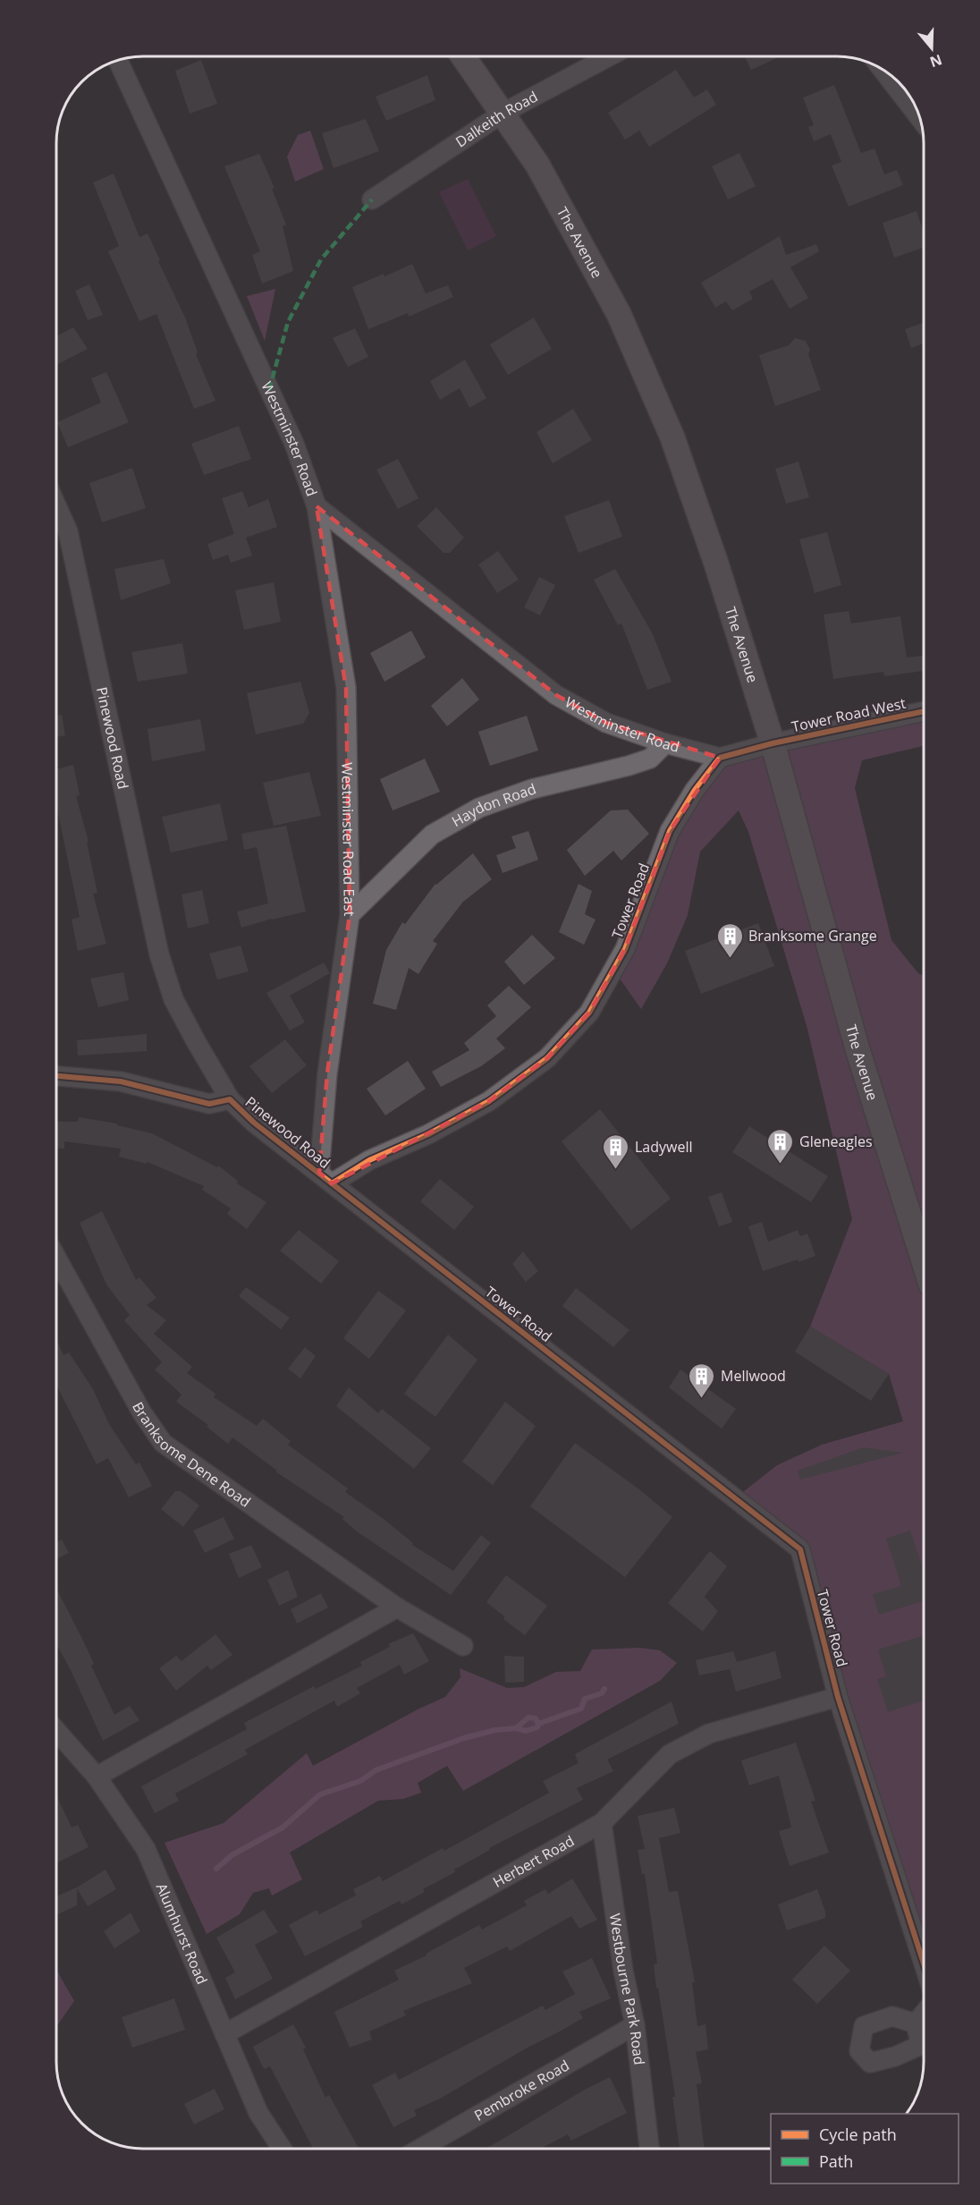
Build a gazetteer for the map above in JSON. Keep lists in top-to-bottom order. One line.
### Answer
{"streets":{"main road":["The Avenue"],"street":["Dalkeith Road","Westminster Road","Tower Road West","Pinewood Road","Haydon Road","Westminster Road East","Tower Road","Branksome Dene Road","Herbert Road","Alumhurst Road","Westbourne Park Road","Pembroke Road"]},"crossings":[["Dalkeith Road","The Avenue"],["The Avenue","Tower Road West"],["Westminster Road","Haydon Road"],["Westminster Road","Westminster Road East"],["Westminster Road","Tower Road"],["Pinewood Road","Westminster Road East"],["Pinewood Road","Tower Road"],["Haydon Road","Westminster Road East"],["Westminster Road East","Tower Road"],["Tower Road","Herbert Road"],["Herbert Road","Alumhurst Road"],["Herbert Road","Westbourne Park Road"],["Westbourne Park Road","Pembroke Road"]],"places":{"building":["Branksome Grange","Gleneagles","Ladywell","Mellwood"]},"legend":["Cycle path","Path"],"north":"bottom"}
